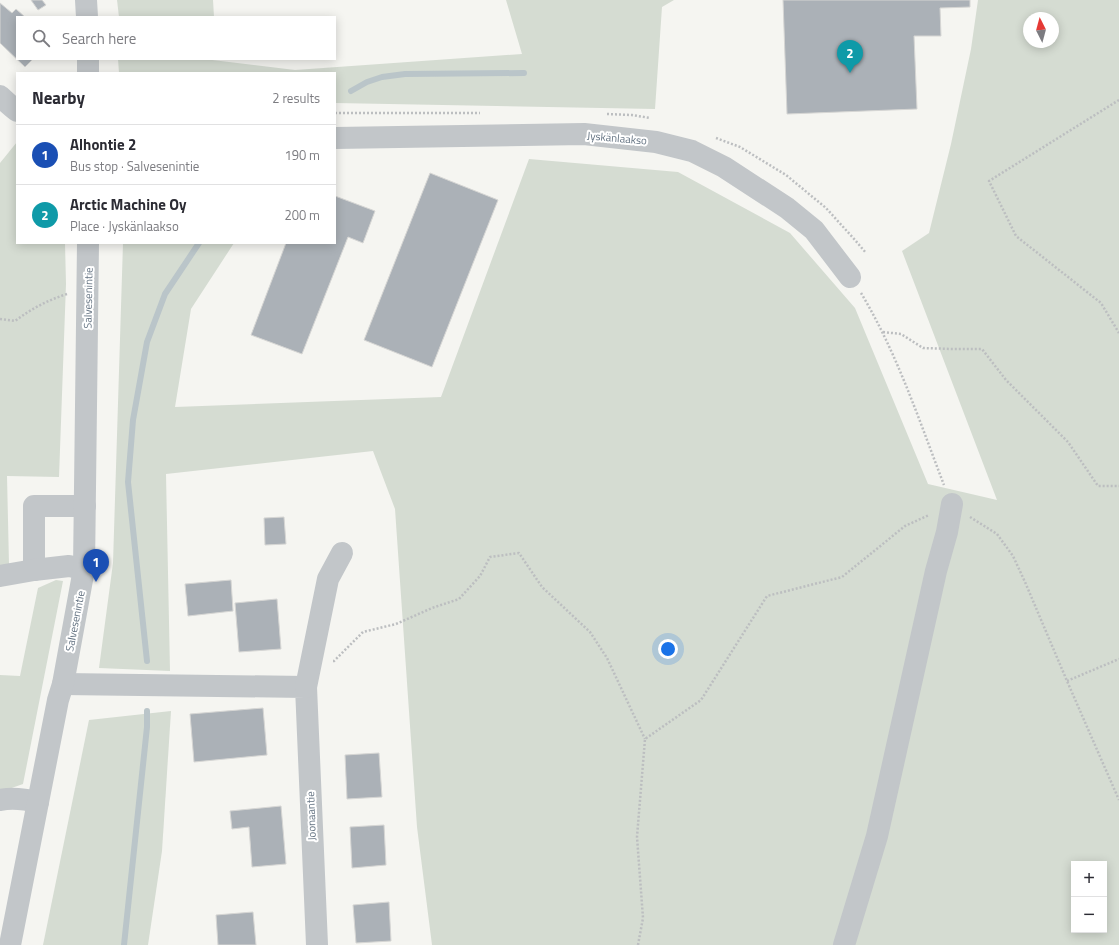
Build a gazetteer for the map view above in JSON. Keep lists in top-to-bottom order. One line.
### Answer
{"streets":{"street":["Jyskänlaakso","Salvesenintie","Joonaantie"]},"north":"top","page":{"search":"Search here","pins":["2","1"],"heading":["Nearby","2 results"],"list":[{"mark":"1","name":"Alhontie 2","note":"Bus stop · Salvesenintie","value":"190 m"},{"mark":"2","name":"Arctic Machine Oy","note":"Place · Jyskänlaakso","value":"200 m"}],"map_buttons":["+","−"]}}
